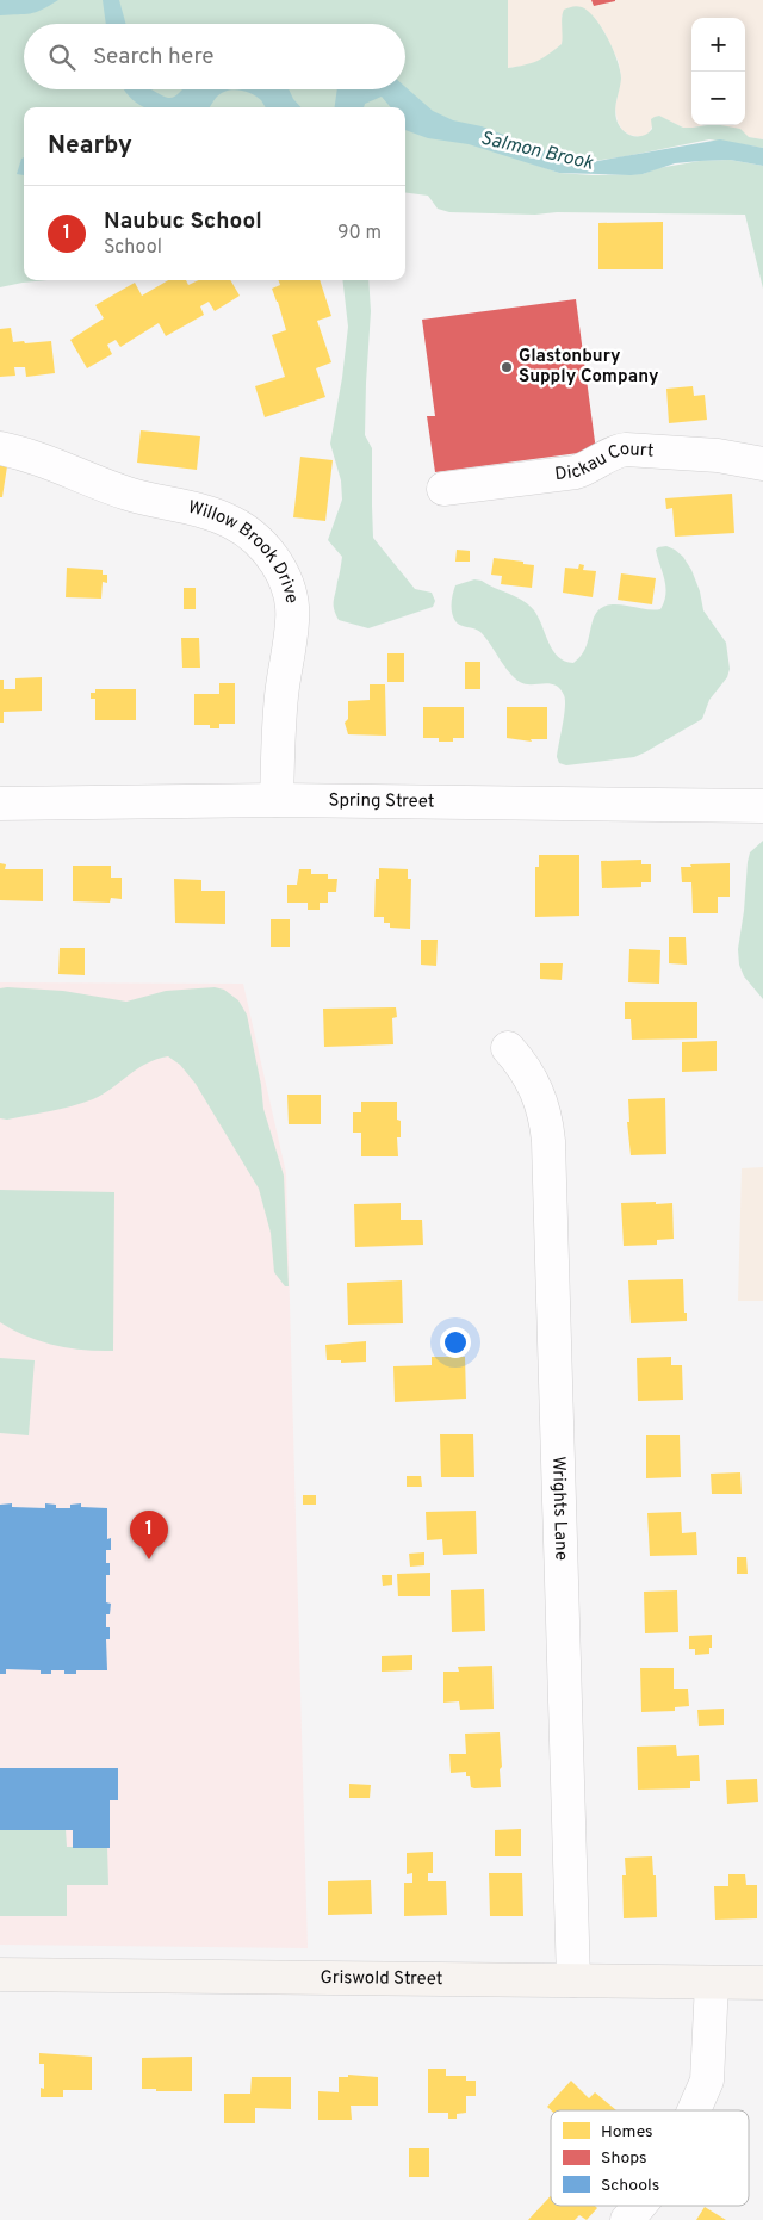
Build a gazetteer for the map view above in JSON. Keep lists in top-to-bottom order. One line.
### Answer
{"streets":{"main road":["Griswold Street"],"street":["Dickau Court","Willow Brook Drive","Spring Street","Wrights Lane"]},"crossings":[["Willow Brook Drive","Spring Street"],["Wrights Lane","Griswold Street"]],"water":["Salmon Brook"],"places":["Glastonbury Supply Company"],"legend":["Homes","Shops","Schools"],"page":{"map_buttons":["+","−"],"search":"Search here","heading":"Nearby","list":[{"mark":"1","name":"Naubuc School","note":"School","value":"90 m"}],"pins":"1"}}
